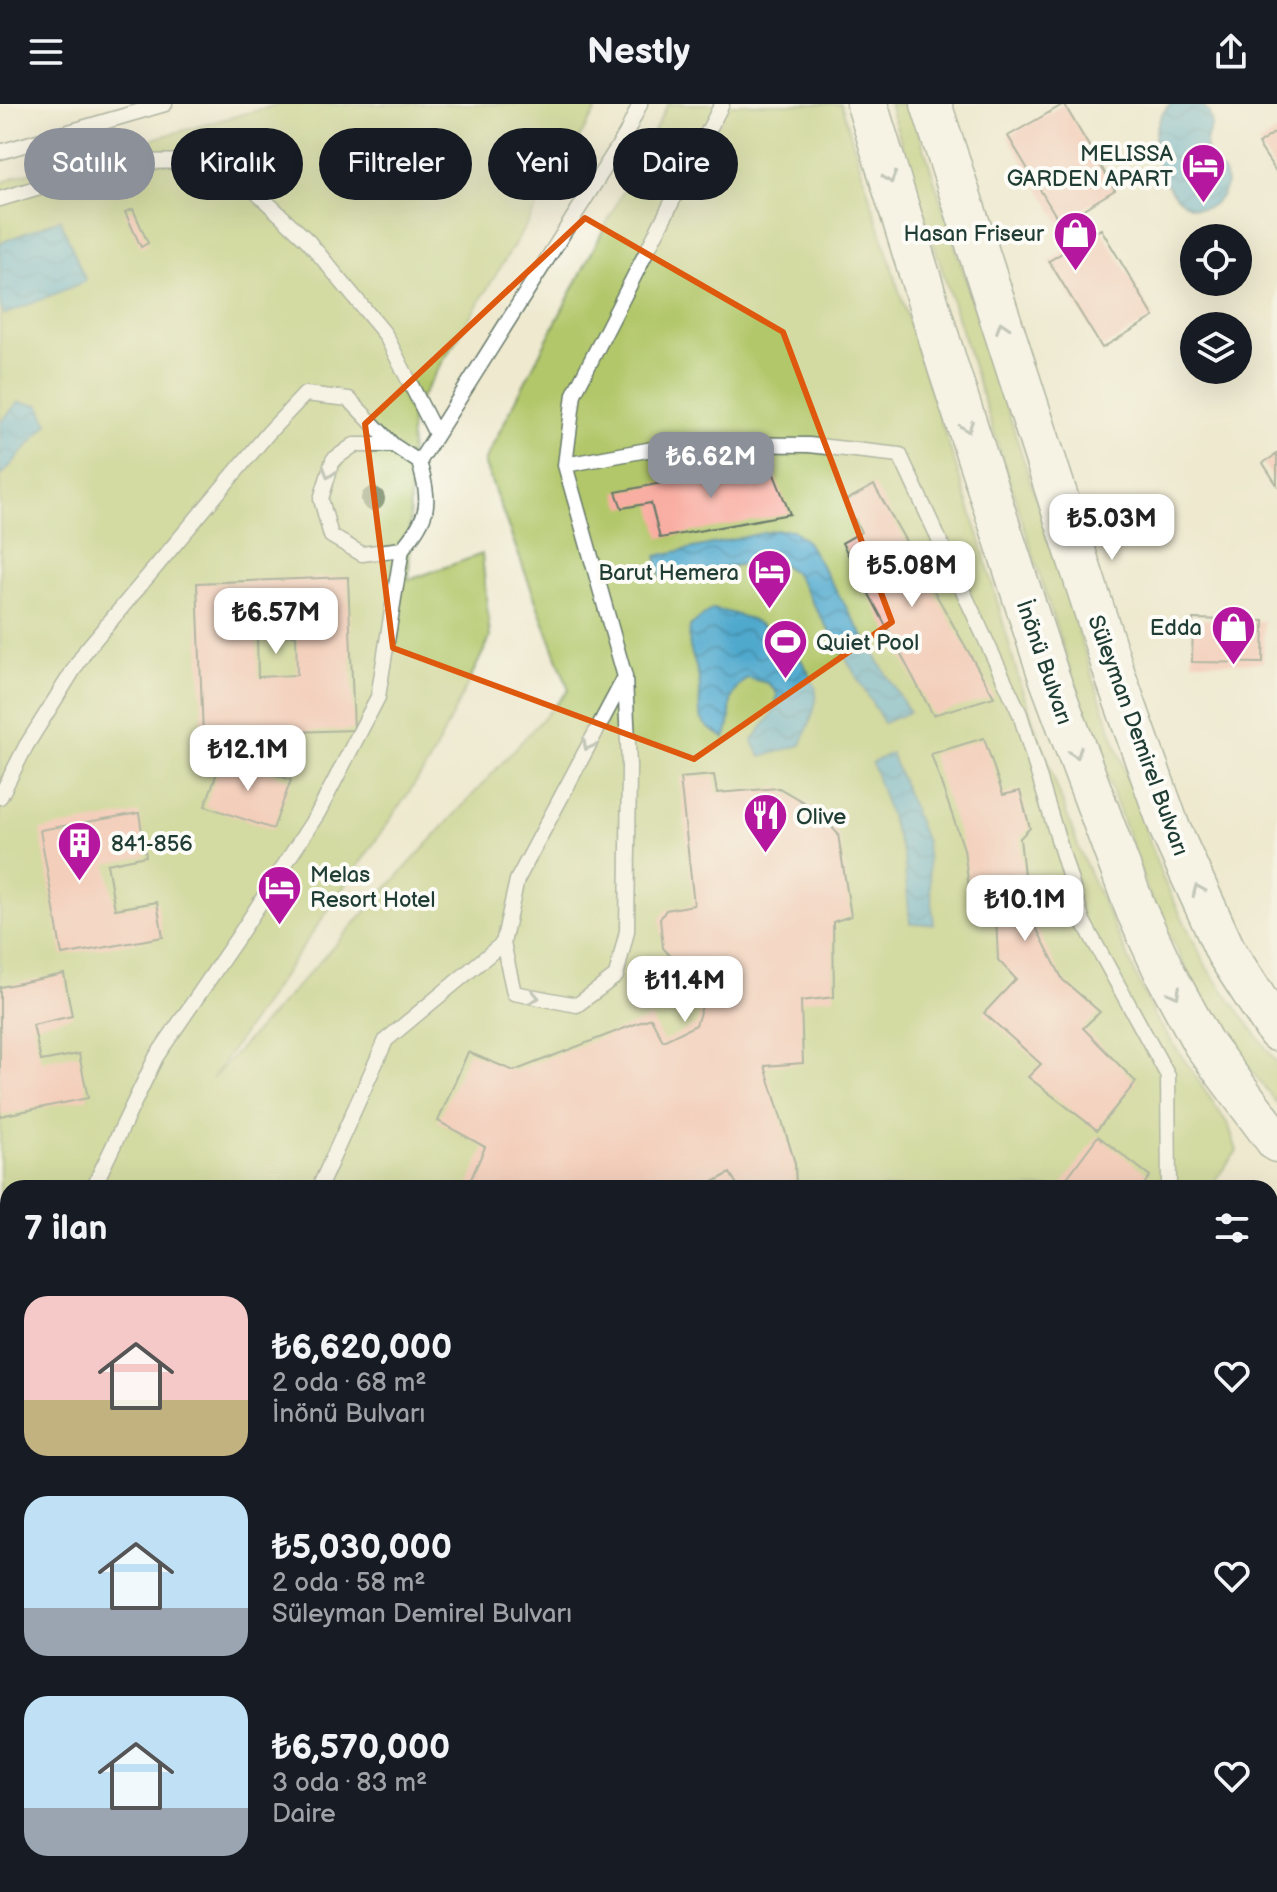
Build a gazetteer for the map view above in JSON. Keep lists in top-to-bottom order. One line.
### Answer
{"streets":{"main road":["İnönü Bulvarı","Süleyman Demirel Bulvarı"]},"one_way":["İnönü Bulvarı","Süleyman Demirel Bulvarı"],"places":{"hotel":["MELISSA GARDEN APART","Barut Hemera","Melas Resort Hotel"],"shop":["Hasan Friseur","Edda"],"sports":["Quiet Pool"],"restaurant":["Olive"],"building":["841-856"]},"page":{"header":"Nestly","chip":["Satılık","Kiralık","Filtreler","Yeni","Daire"],"price":["₺6.62M","₺5.03M","₺5.08M","₺6.57M","₺12.1M","₺10.1M","₺11.4M"],"heading":"7 ilan","list":[{"name":"₺6,620,000","note":"2 oda · 68 m² · İnönü Bulvarı"},{"name":"₺5,030,000","note":"2 oda · 58 m² · Süleyman Demirel Bulvarı"},{"name":"₺6,570,000","note":"3 oda · 83 m² · Daire"}]}}
